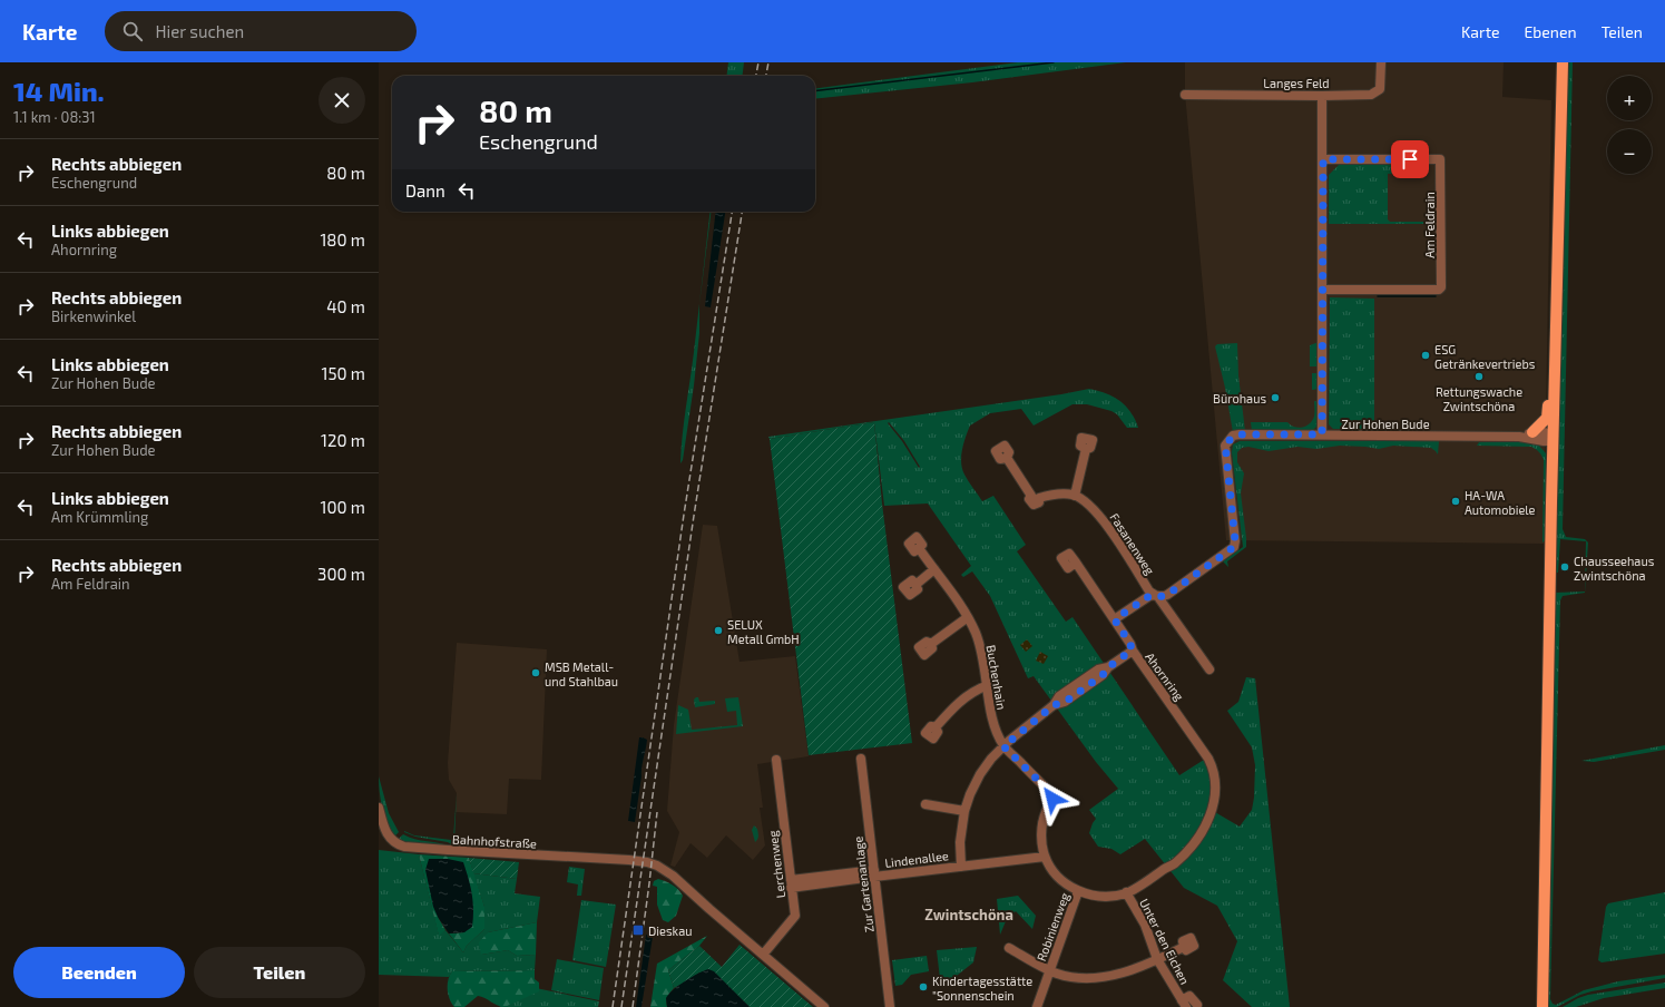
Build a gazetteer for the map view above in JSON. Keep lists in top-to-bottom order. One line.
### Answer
{"streets":{"street":["Langes Feld","Am Feldrain","Zur Hohen Bude","Fasanenweg","Ahornring","Buchenhain","Bahnhofstraße","Lindenallee","Lerchenweg","Zur Gartenanlage","Robinienweg","Unter den Eichen"]},"crossings":[["Zur Hohen Bude","Fasanenweg"],["Ahornring","Lindenallee"],["Ahornring","Robinienweg"],["Ahornring","Unter den Eichen"],["Bahnhofstraße","Lerchenweg"],["Lindenallee","Lerchenweg"],["Lindenallee","Zur Gartenanlage"]],"districts":["Zwintschöna"],"places":{"other":["ESG Getränkevertriebs","Rettungswache Zwintschöna","Bürohaus","HA-WA Automobiele","Chausseehaus Zwintschöna","SELUX Metall GmbH","MSB Metall- und Stahlbau","Kindertagesstätte \"Sonnenschein"],"transit":["Dieskau"]},"page":{"header":"Karte","search":"Hier suchen","nav":["Karte","Ebenen","Teilen"],"heading":["14 Min.","1.1 km · 08:31"],"map_buttons":["+","−"],"turn":["80 m","Eschengrund"],"list":[{"name":"Rechts abbiegen","note":"Eschengrund","value":"80 m"},{"name":"Links abbiegen","note":"Ahornring","value":"180 m"},{"name":"Rechts abbiegen","note":"Birkenwinkel","value":"40 m"},{"name":"Links abbiegen","note":"Zur Hohen Bude","value":"150 m"},{"name":"Rechts abbiegen","note":"Zur Hohen Bude","value":"120 m"},{"name":"Links abbiegen","note":"Am Krümmling","value":"100 m"},{"name":"Rechts abbiegen","note":"Am Feldrain","value":"300 m"}],"then":"Dann","buttons":["Beenden","Teilen"]}}
